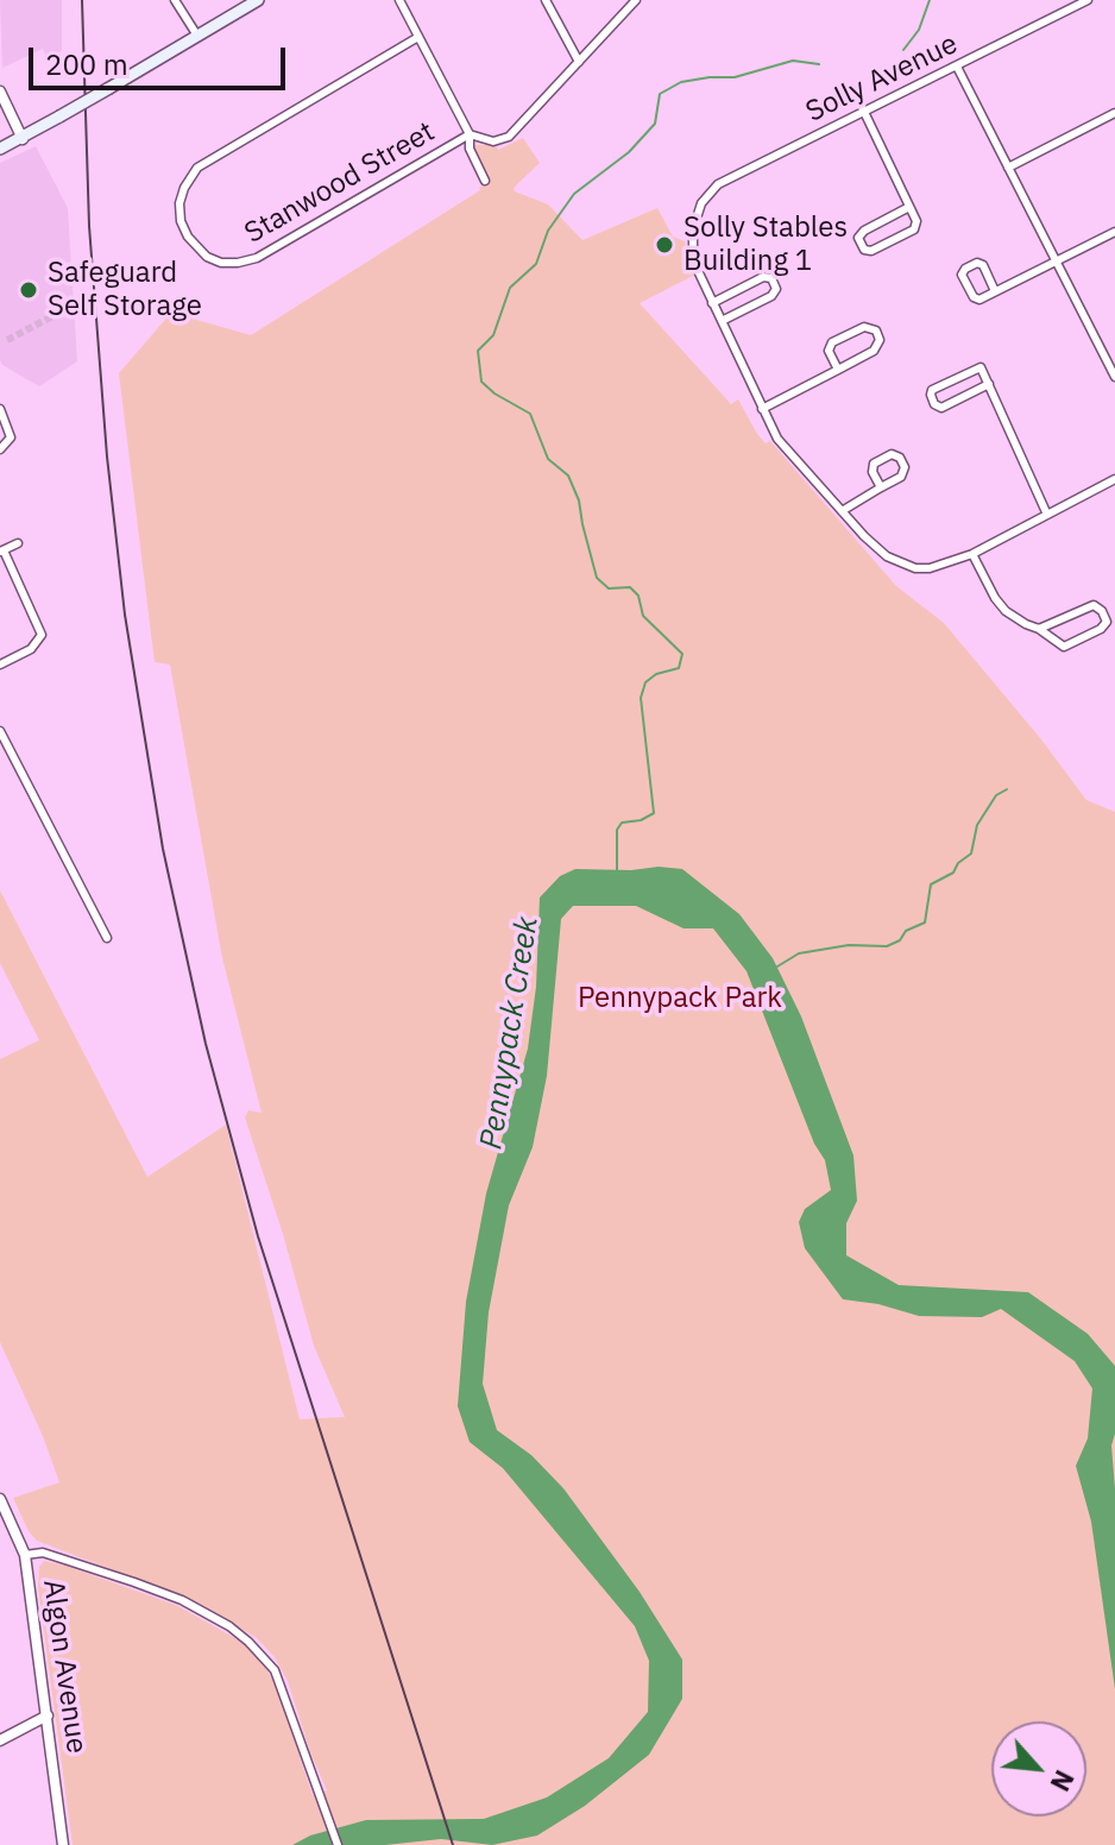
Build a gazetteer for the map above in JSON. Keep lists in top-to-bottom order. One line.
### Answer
{"streets":{"street":["Solly Avenue","Stanwood Street","Algon Avenue"]},"water":["Pennypack Creek"],"parks":["Pennypack Park"],"places":["Solly Stables Building 1","Safeguard Self Storage"],"scale_bar":"200 m","north":"bottom right"}
